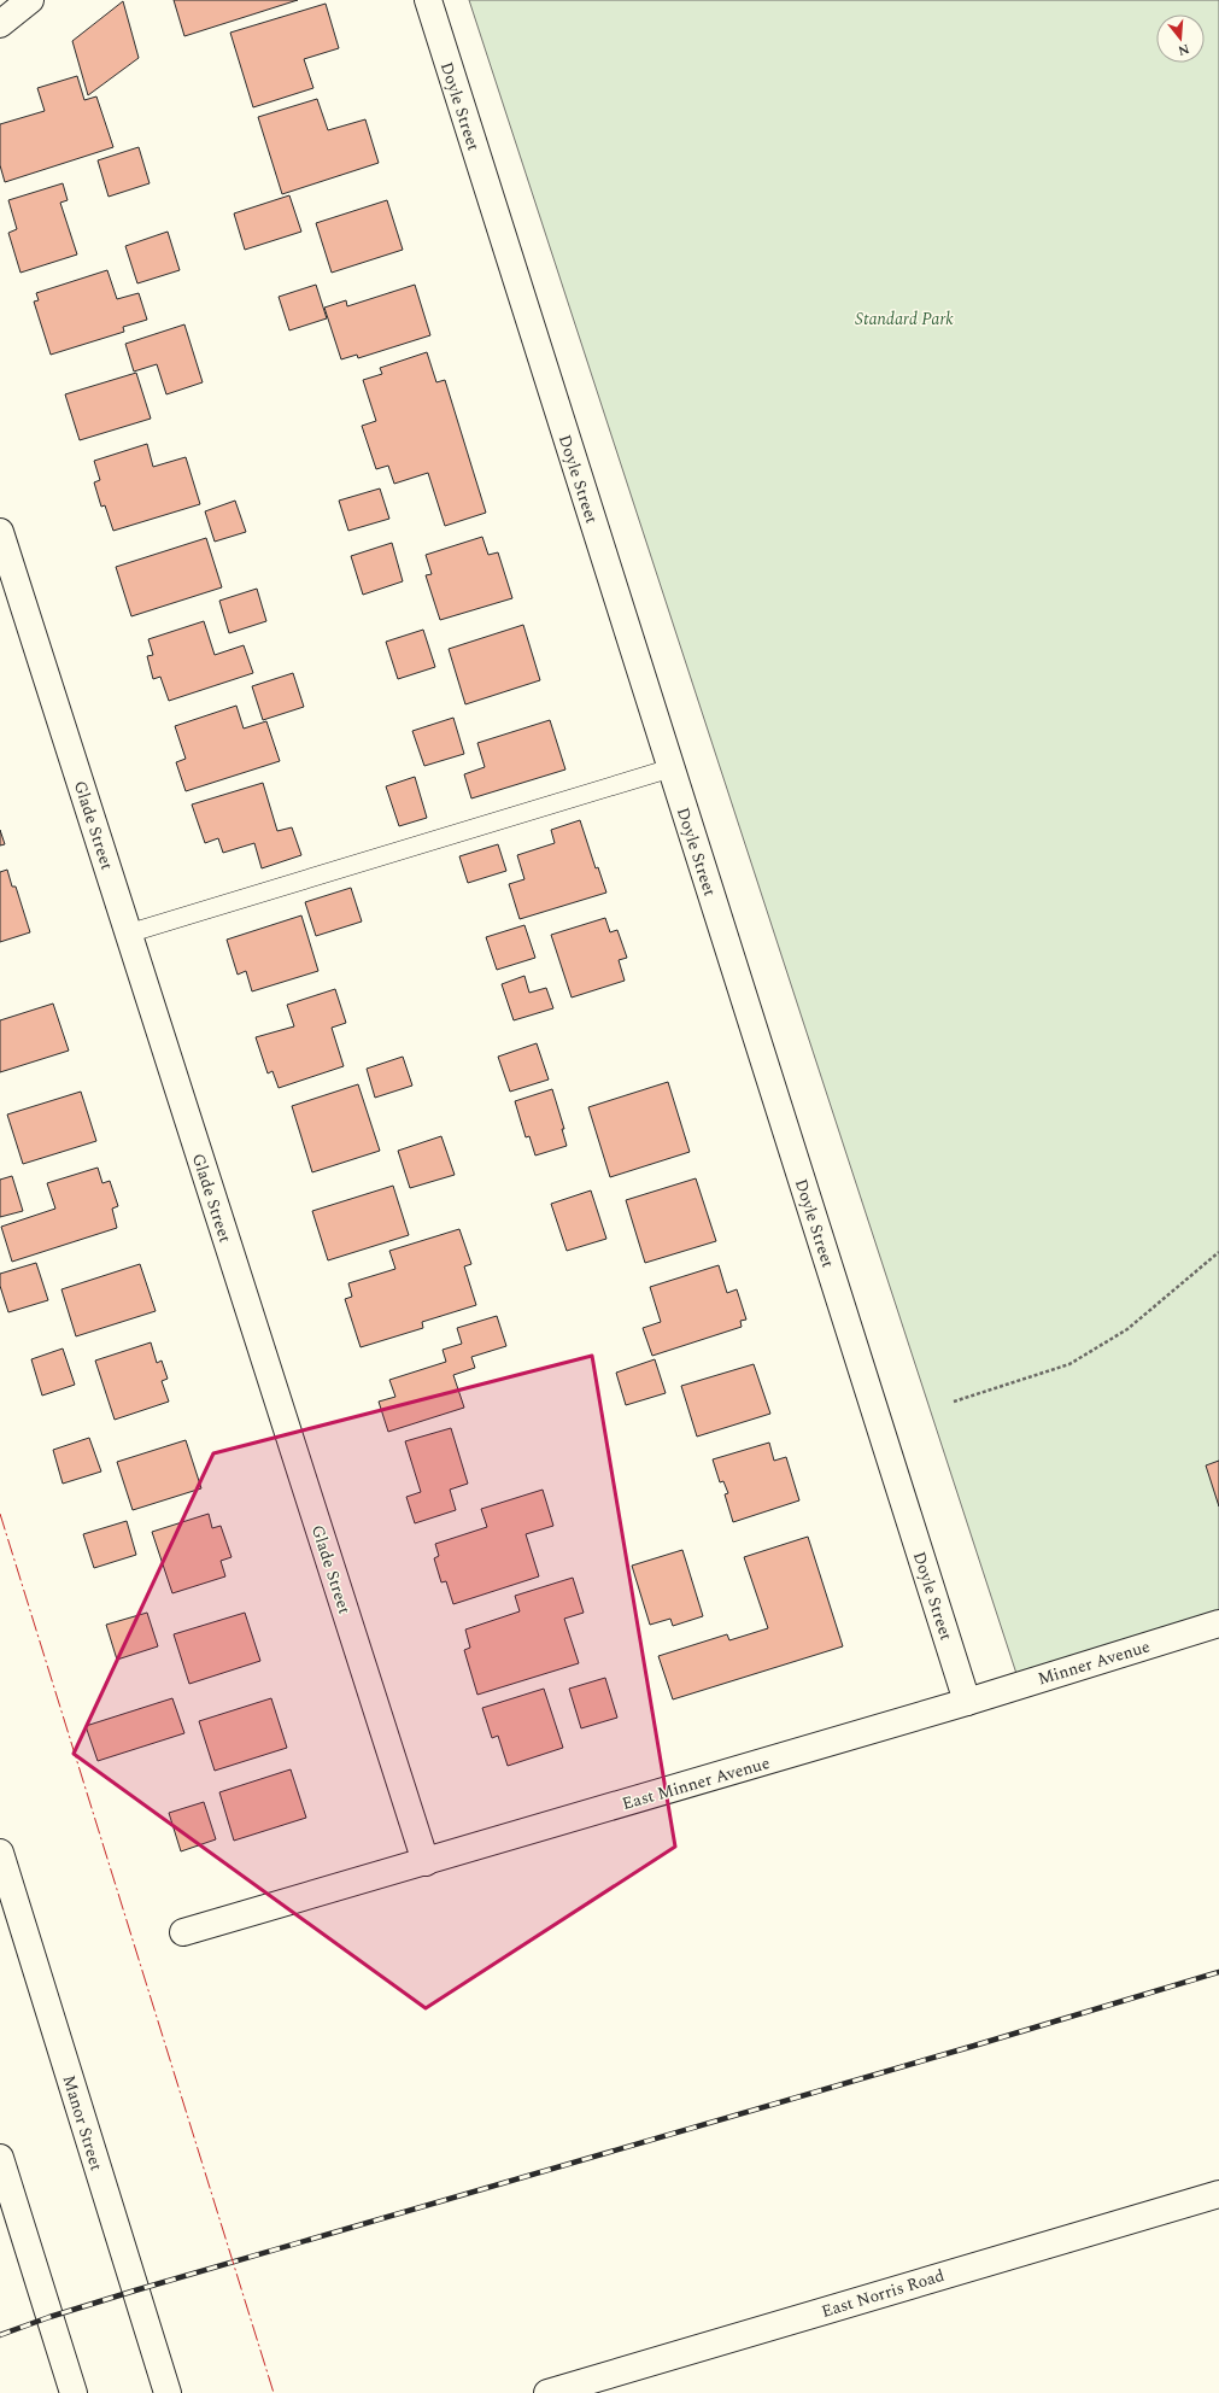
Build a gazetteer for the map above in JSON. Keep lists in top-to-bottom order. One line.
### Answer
{"streets":{"street":["Doyle Street","Glade Street","Minner Avenue","East Minner Avenue","Manor Street","East Norris Road"]},"crossings":[["Doyle Street","Minner Avenue"],["Doyle Street","East Minner Avenue"],["Glade Street","East Minner Avenue"],["Minner Avenue","East Minner Avenue"]],"parks":["Standard Park"],"north":"bottom"}
